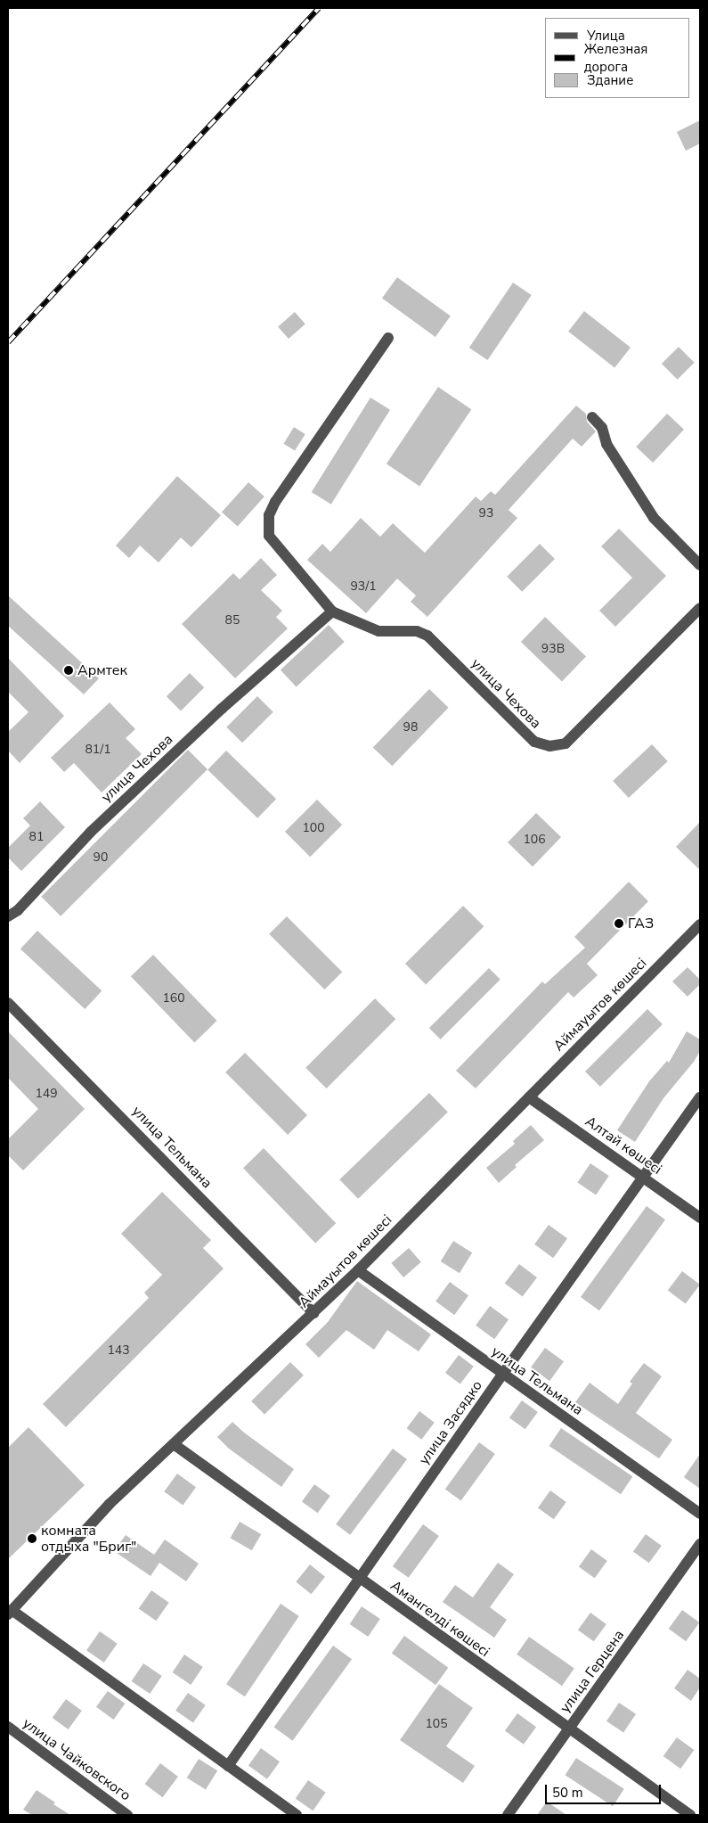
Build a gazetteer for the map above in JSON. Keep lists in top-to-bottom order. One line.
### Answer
{"streets":{"street":["улица Чехова","Аймауытов көшесі","Алтай көшесі","улица Тельмана","улица Засядко","Амангелді көшесі","улица Герцена","улица Чайковского"]},"crossings":[["Аймауытов көшесі","Алтай көшесі"],["Аймауытов көшесі","улица Тельмана"],["Аймауытов көшесі","Амангелді көшесі"],["Алтай көшесі","улица Засядко"],["улица Тельмана","улица Засядко"],["улица Засядко","Амангелді көшесі"],["Амангелді көшесі","улица Герцена"]],"places":["Армтек","ГАЗ","комната отдыха \"Бриг\""],"house_numbers":["93","93/1","85","93В","98","81/1","100","81","106","90","160","149","143","105"],"legend":["Улица","Железная дорога","Здание"],"scale_bar":"50 m"}
